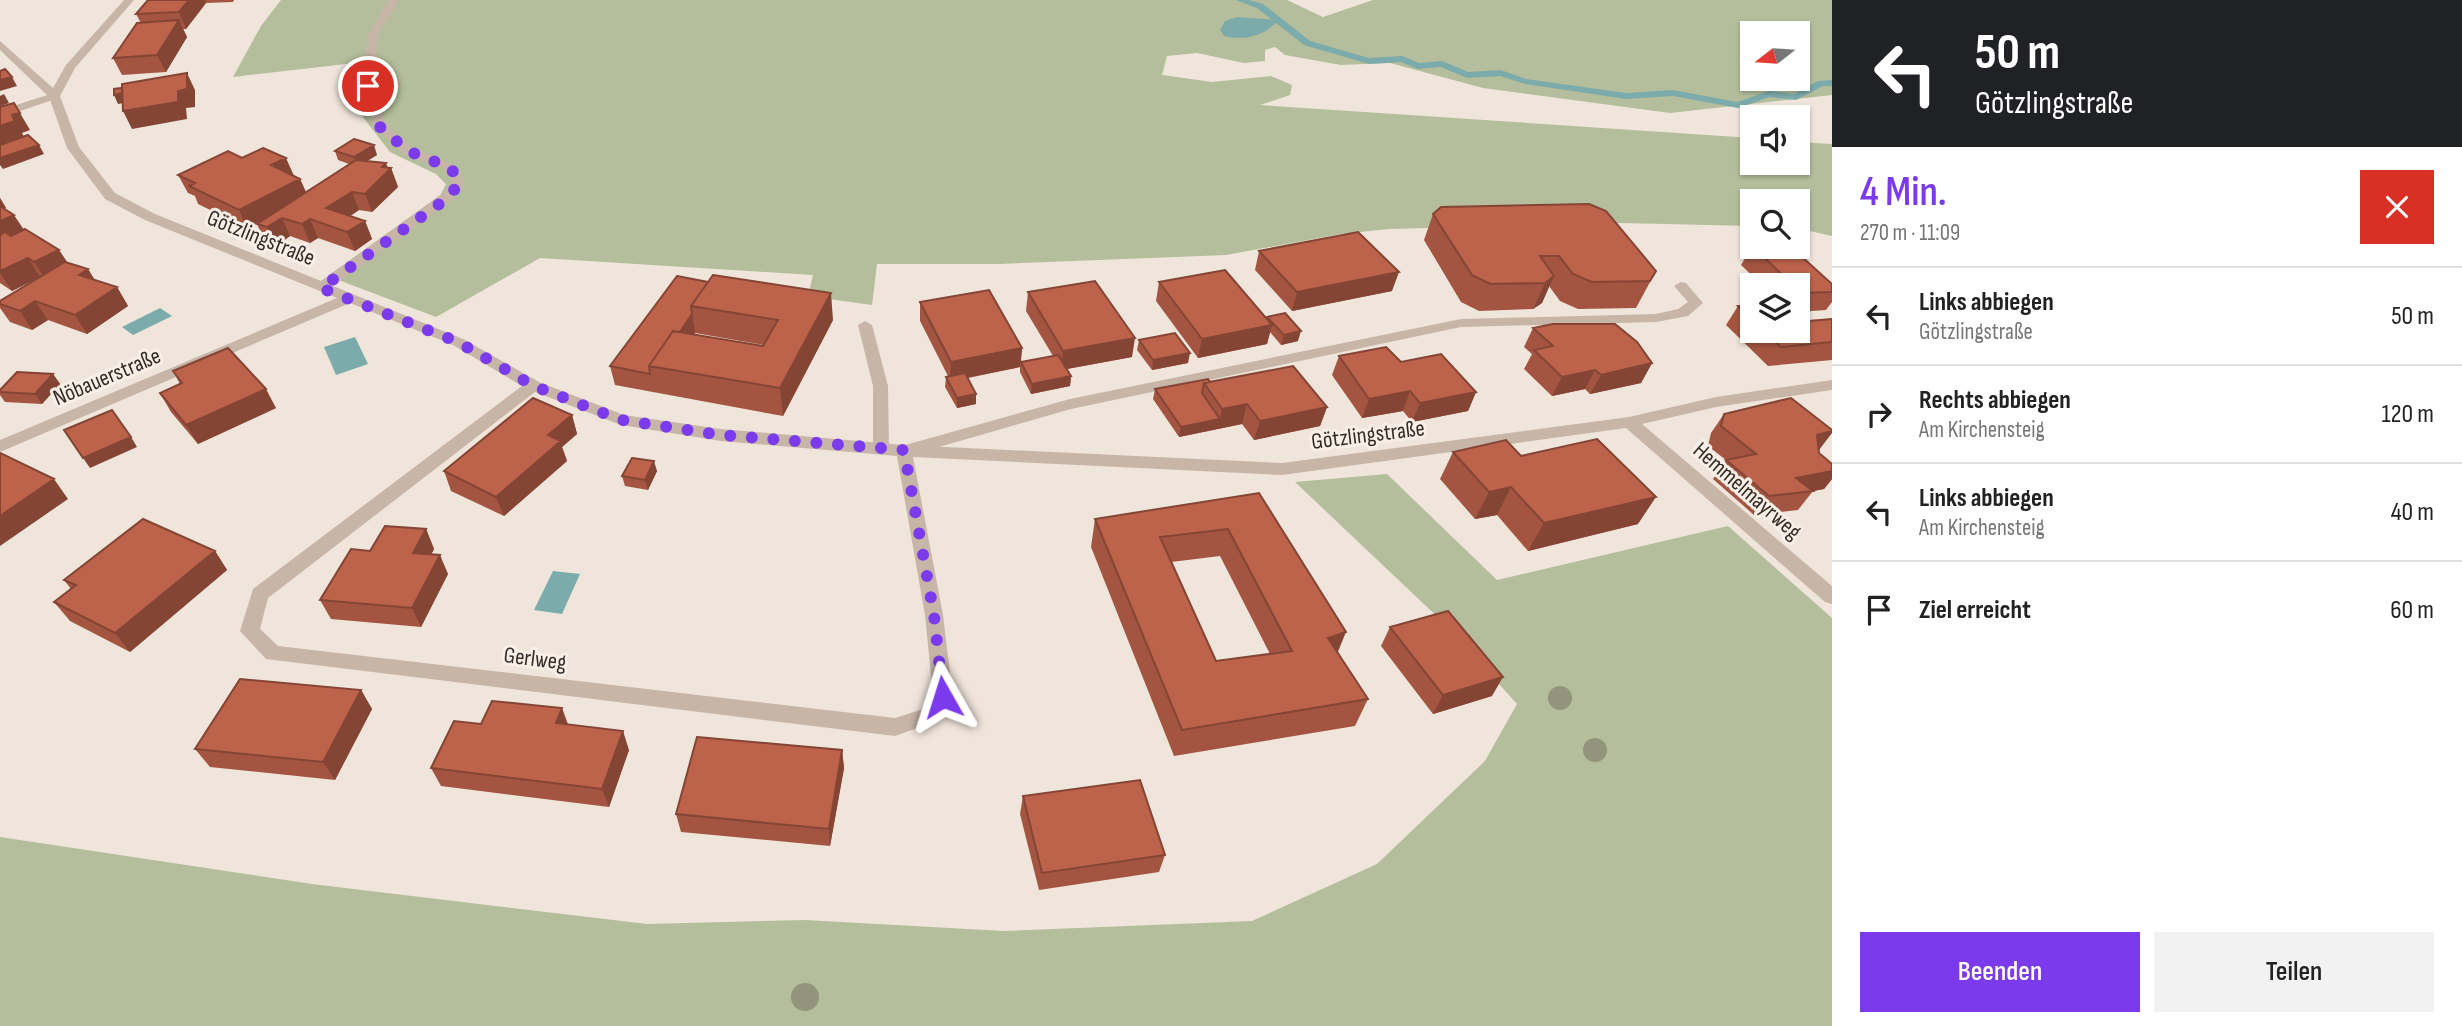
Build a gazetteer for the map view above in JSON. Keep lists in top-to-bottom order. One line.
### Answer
{"streets":{"street":["Götzlingstraße","Nöbauerstraße","Hemmelmayrweg","Gerlweg"]},"crossings":[["Götzlingstraße","Nöbauerstraße"],["Götzlingstraße","Hemmelmayrweg"],["Götzlingstraße","Gerlweg"]],"north":"left","page":{"turn":["50 m","Götzlingstraße"],"heading":["4 Min.","270 m · 11:09"],"list":[{"name":"Links abbiegen","note":"Götzlingstraße","value":"50 m"},{"name":"Rechts abbiegen","note":"Am Kirchensteig","value":"120 m"},{"name":"Links abbiegen","note":"Am Kirchensteig","value":"40 m"},{"name":"Ziel erreicht","value":"60 m"}],"buttons":["Beenden","Teilen"]}}
